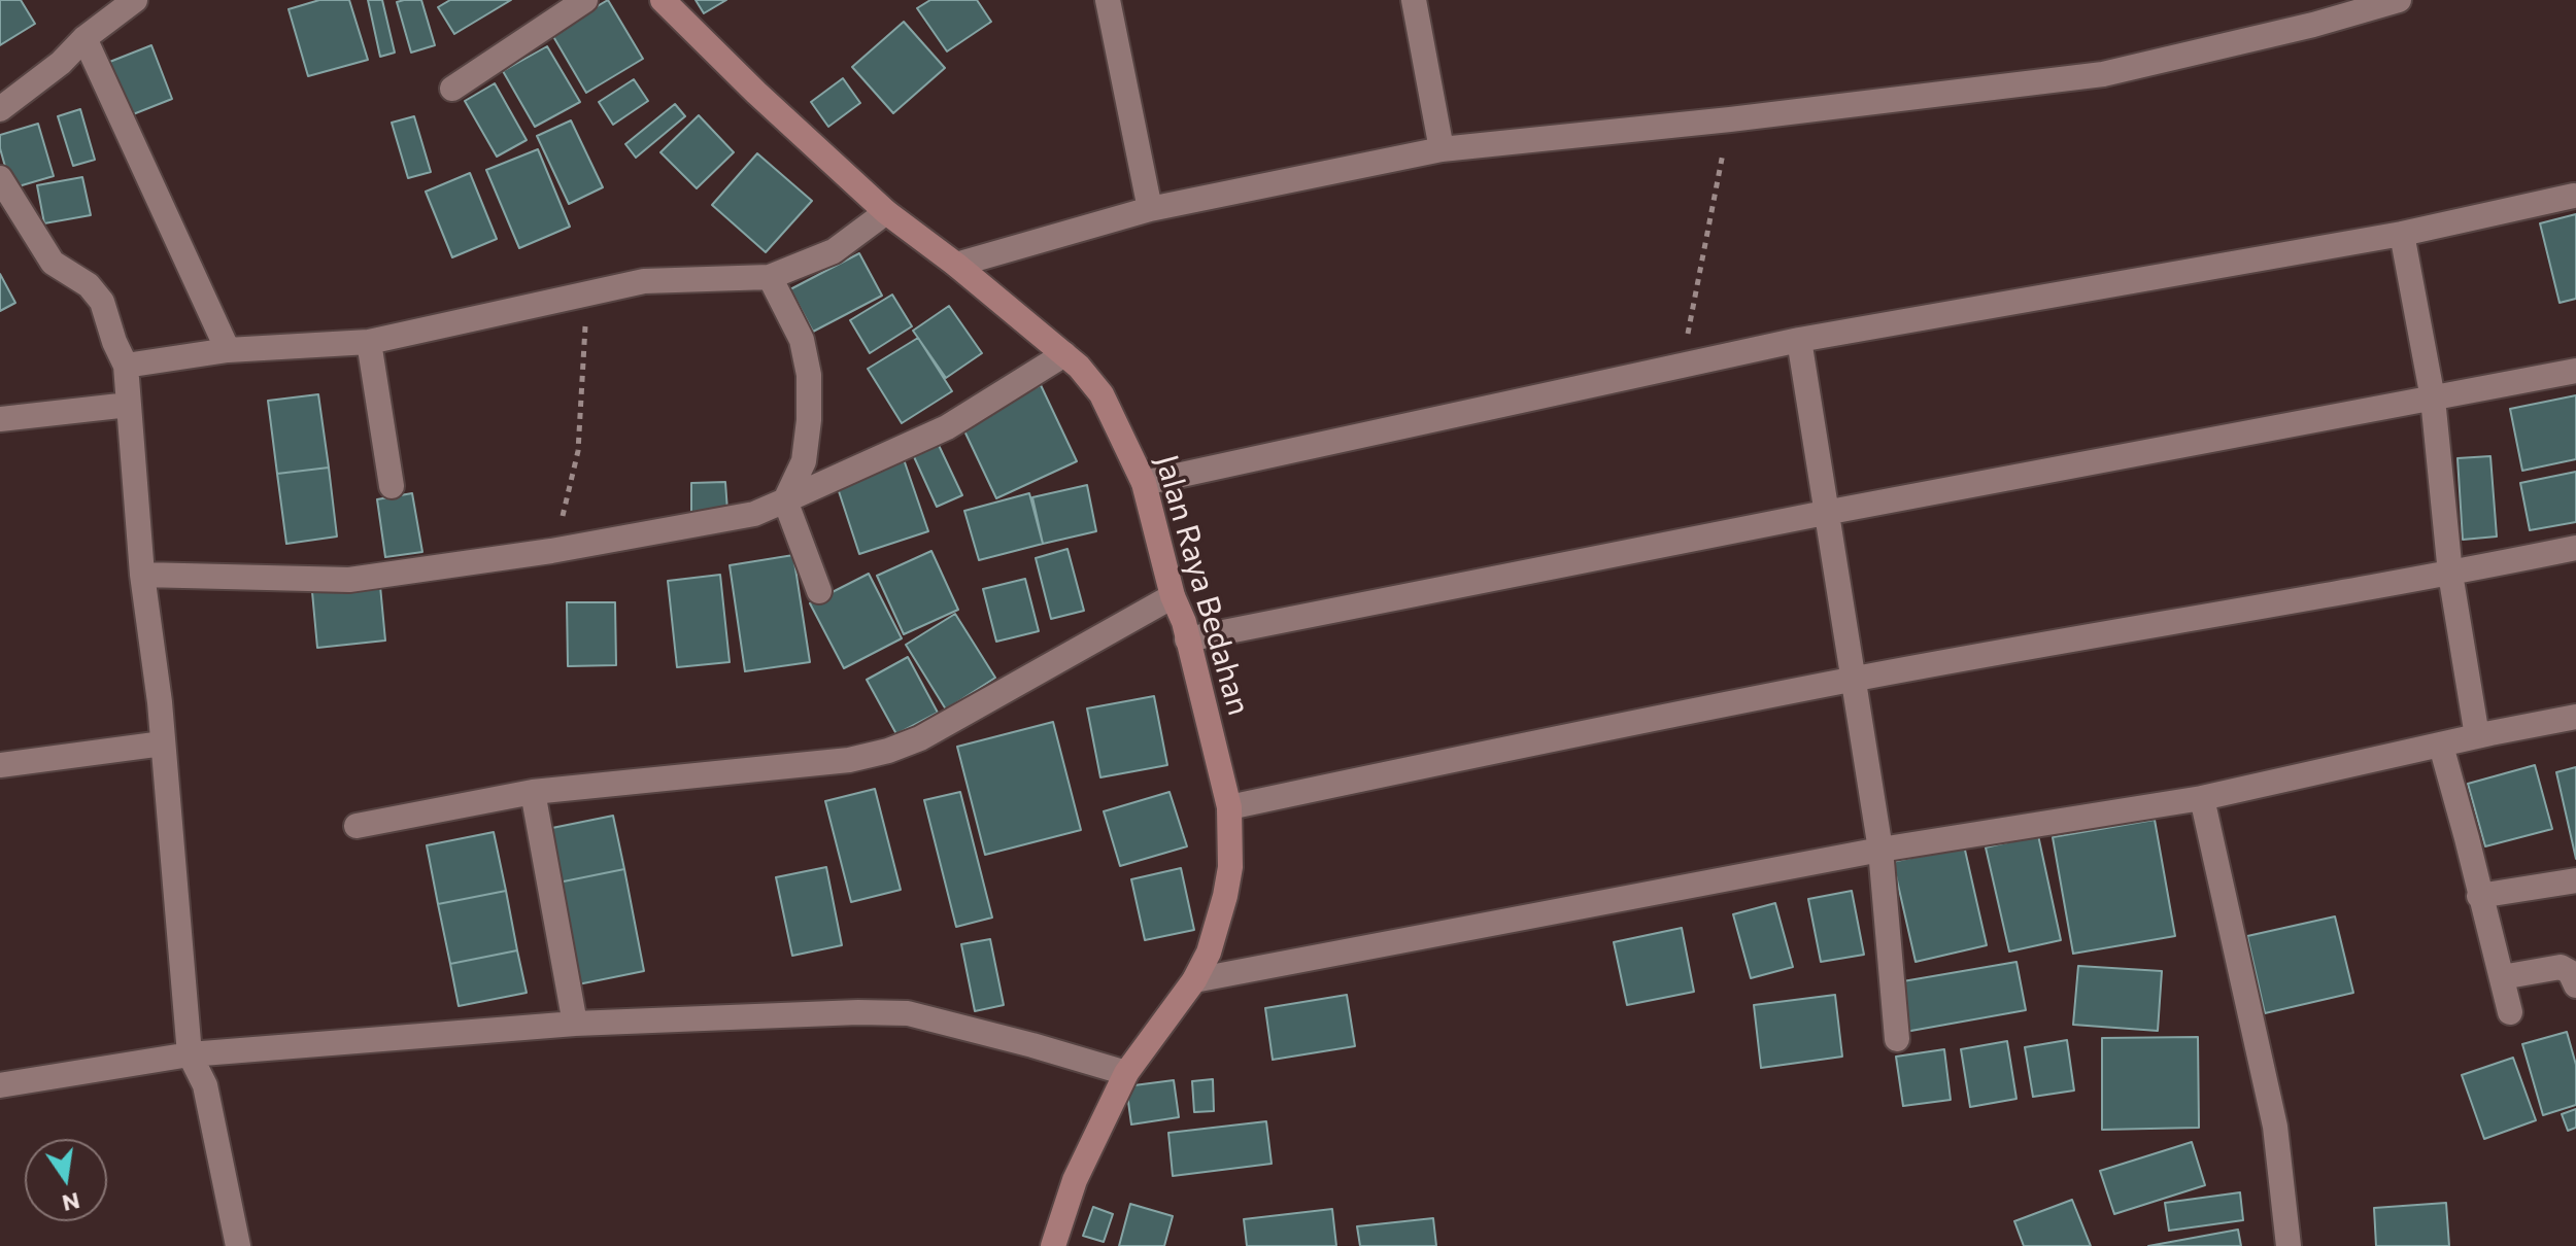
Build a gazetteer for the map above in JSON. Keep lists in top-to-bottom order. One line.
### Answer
{"streets":{"street":["Jalan Raya Bedahan"]},"north":"bottom"}
